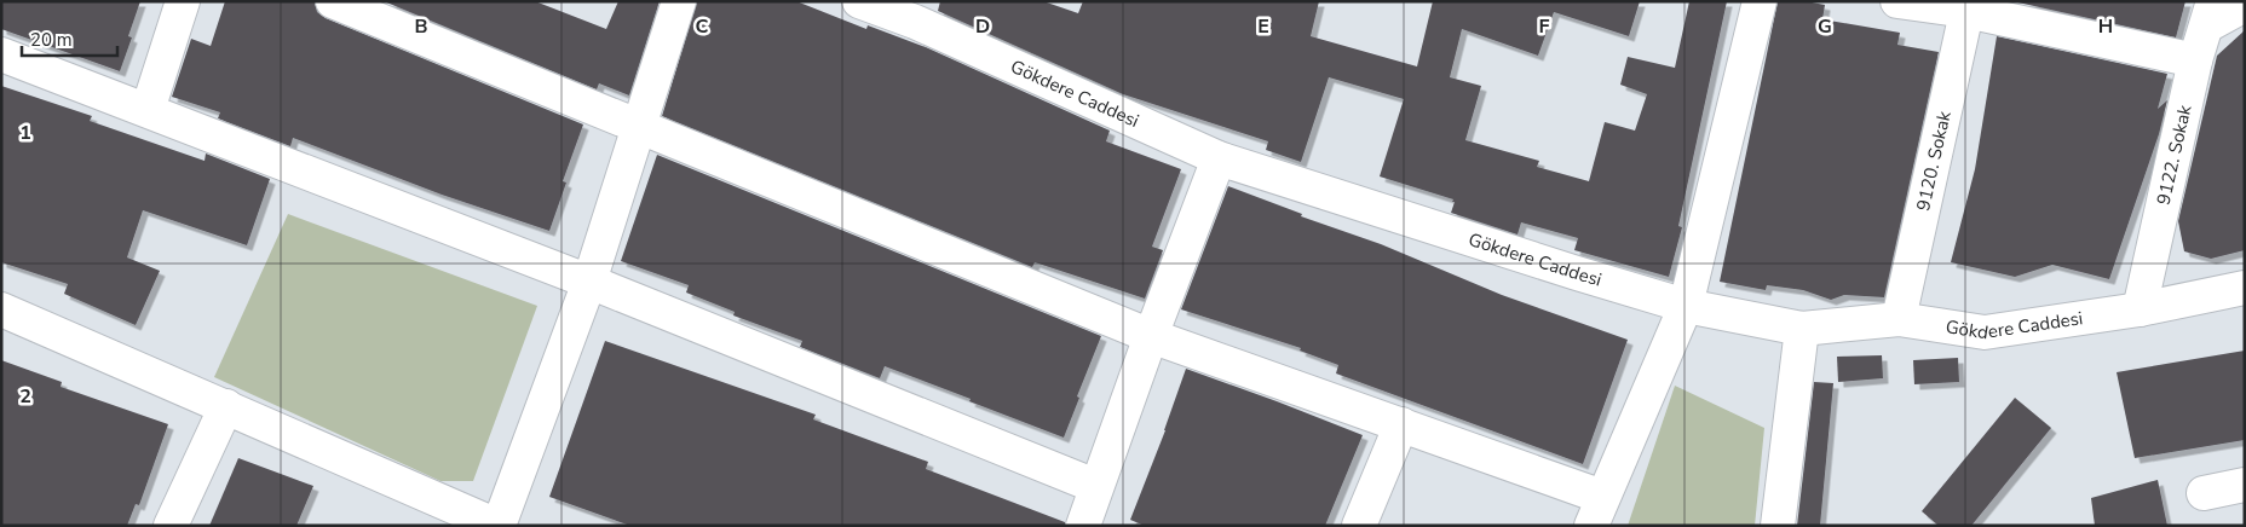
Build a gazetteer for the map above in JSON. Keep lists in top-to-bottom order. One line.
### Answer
{"streets":{"street":["Gökdere Caddesi","9122. Sokak","9120. Sokak"]},"crossings":[["Gökdere Caddesi","9122. Sokak"],["Gökdere Caddesi","9120. Sokak"]],"scale_bar":"20 m","grid":{"columns":["B","C","D","E","F","G","H"],"rows":["1","2"]}}
